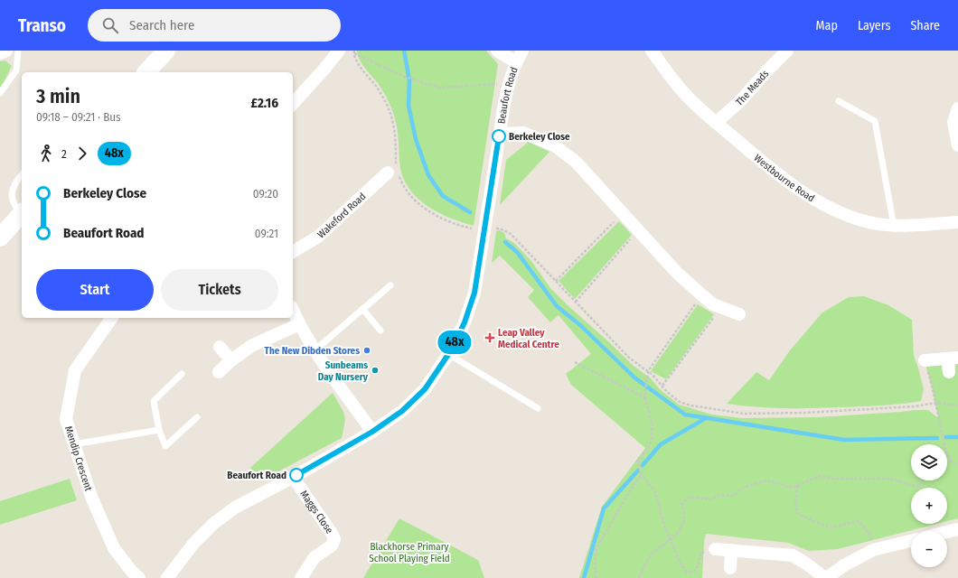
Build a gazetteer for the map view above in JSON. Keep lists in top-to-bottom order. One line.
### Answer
{"streets":{"street":["The Meads","Beaufort Road","Westbourne Road","Wakeford Road","Mendip Crescent","Maggs Close"]},"crossings":[["The Meads","Westbourne Road"],["Beaufort Road","Maggs Close"]],"parks":["Blackhorse Primary School Playing Field"],"places":{"other":["Berkeley Close","The New Dibden Stores","Sunbeams Day Nursery","Beaufort Road"],"health":["Leap Valley Medical Centre"]},"lines":["bus line 48x"],"page":{"header":"Transo","search":"Search here","nav":["Map","Layers","Share"],"on_map":"48x","heading":["3 min","09:18 – 09:21 · Bus","£2.16"],"legs":["2","48x"],"list":[{"name":"Berkeley Close","value":"09:20"},{"name":"Beaufort Road","value":"09:21"}],"buttons":["Start","Tickets"],"map_buttons":["+","−"]}}
